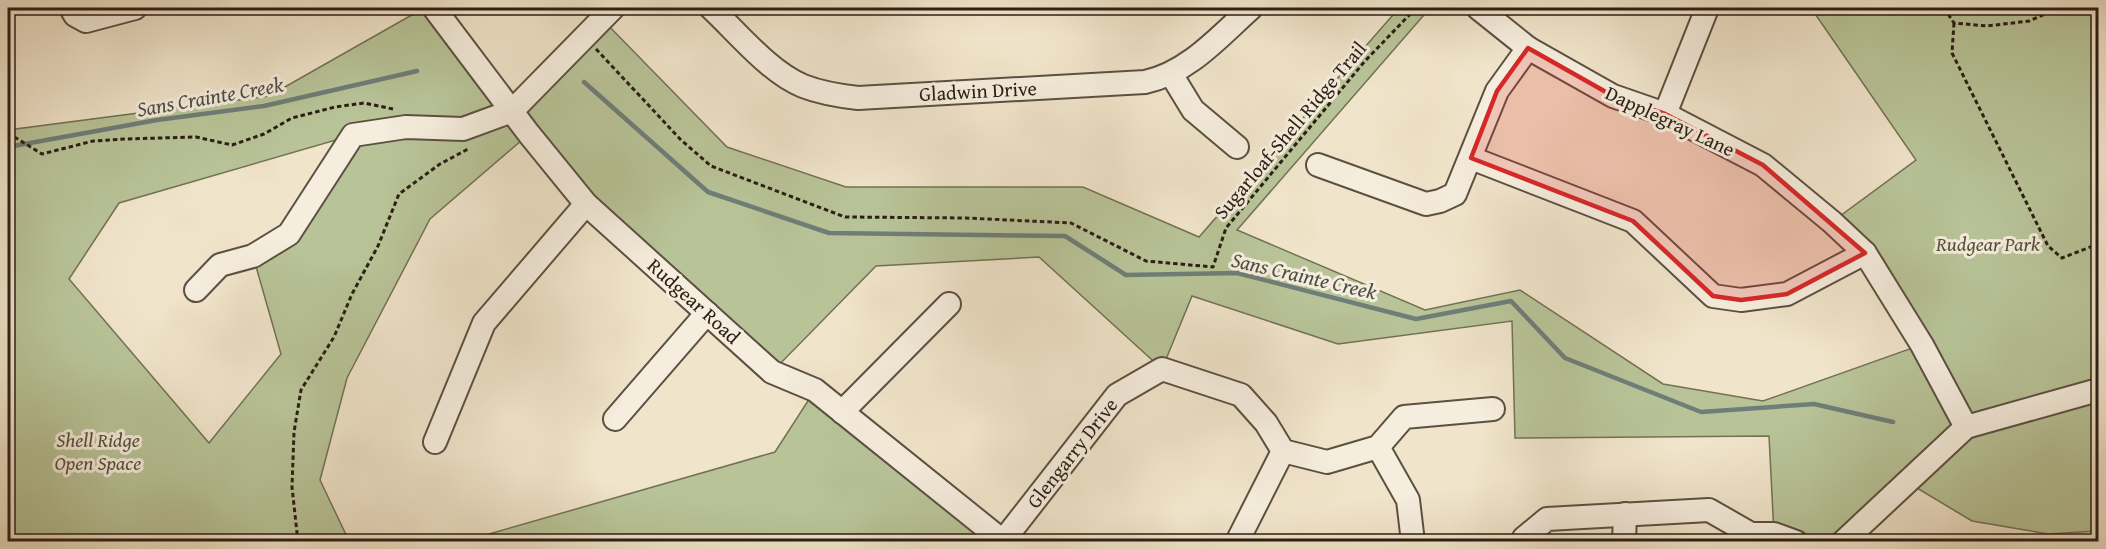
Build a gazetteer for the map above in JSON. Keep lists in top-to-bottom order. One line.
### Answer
{"streets":{"street":["Gladwin Drive","Dapplegray Lane","Rudgear Road","Glengarry Drive"],"path":["Sugarloaf-Shell Ridge Trail"]},"crossings":[["Rudgear Road","Glengarry Drive"]],"water":["Sans Crainte Creek"],"parks":["Rudgear Park","Shell Ridge Open Space"]}
